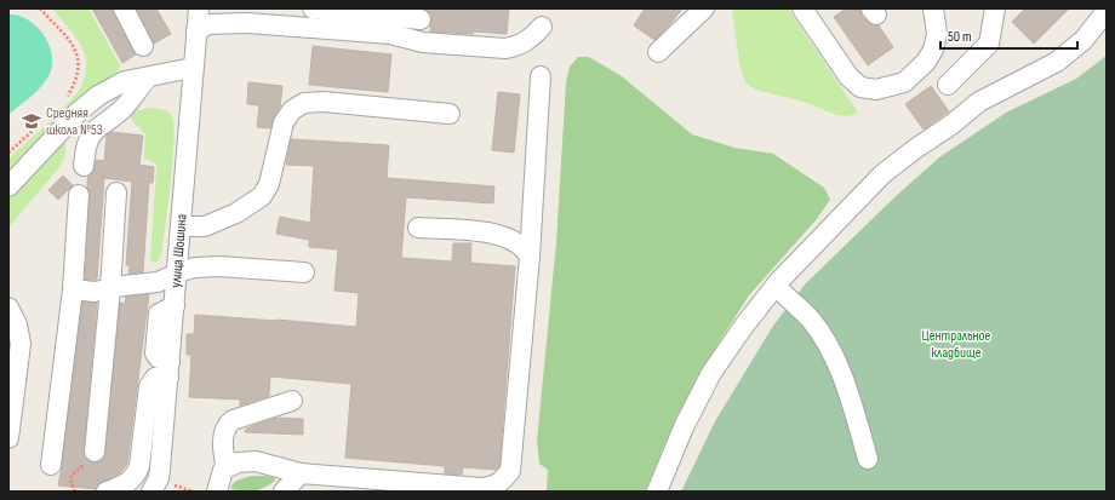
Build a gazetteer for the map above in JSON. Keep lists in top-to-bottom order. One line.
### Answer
{"streets":{"street":["улица Шошина"]},"parks":["Центральное кладбище"],"places":{"school or university":["Средняя школа №53"]},"scale_bar":"50 m"}
